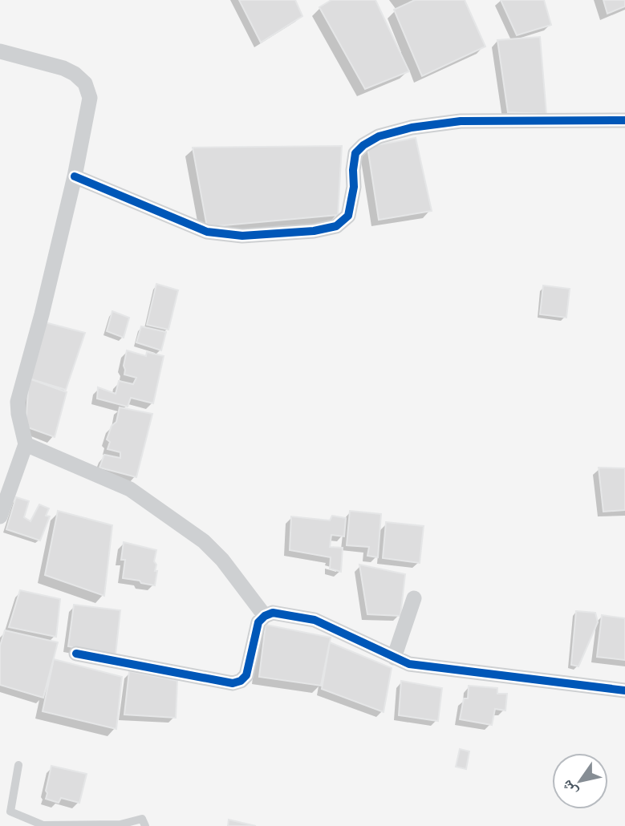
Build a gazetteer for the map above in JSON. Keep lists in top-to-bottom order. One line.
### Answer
{"north":"bottom left"}
